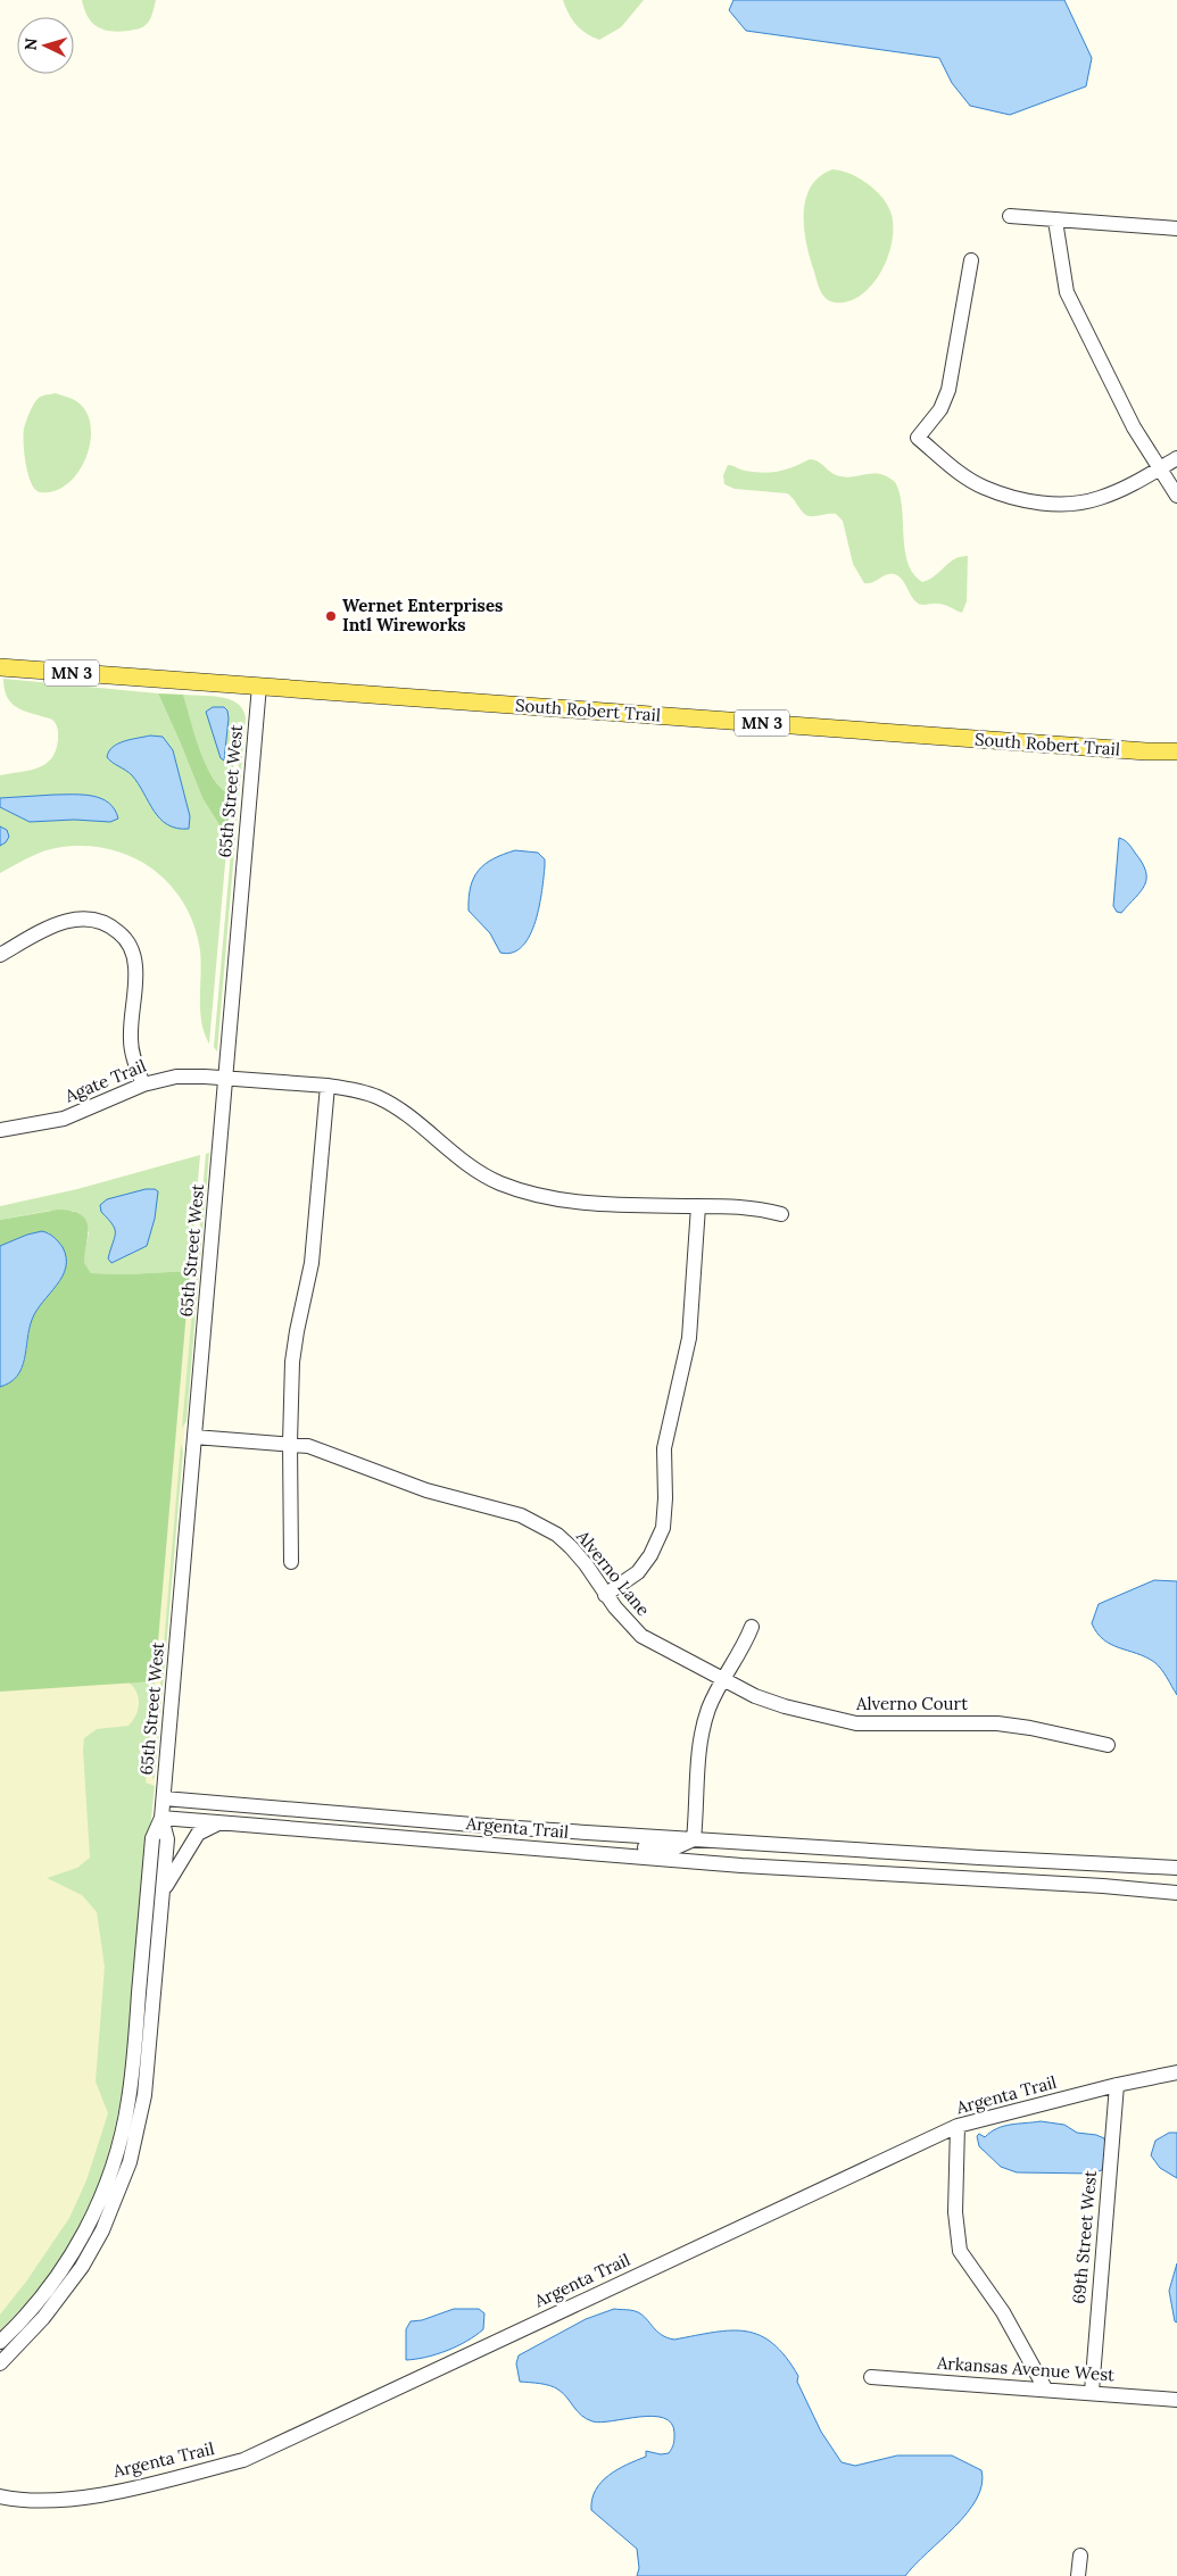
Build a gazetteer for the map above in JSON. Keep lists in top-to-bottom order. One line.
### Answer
{"streets":{"main road":["MN 3","South Robert Trail"],"street":["65th Street West","Agate Trail","Alverno Lane","Alverno Court","Argenta Trail","69th Street West","Arkansas Avenue West"]},"crossings":[["South Robert Trail","65th Street West"],["65th Street West","Agate Trail"],["65th Street West","Alverno Lane"],["65th Street West","Argenta Trail"],["Alverno Lane","Alverno Court"],["Argenta Trail","69th Street West"],["69th Street West","Arkansas Avenue West"]],"places":["Wernet Enterprises Intl Wireworks"],"north":"left"}
